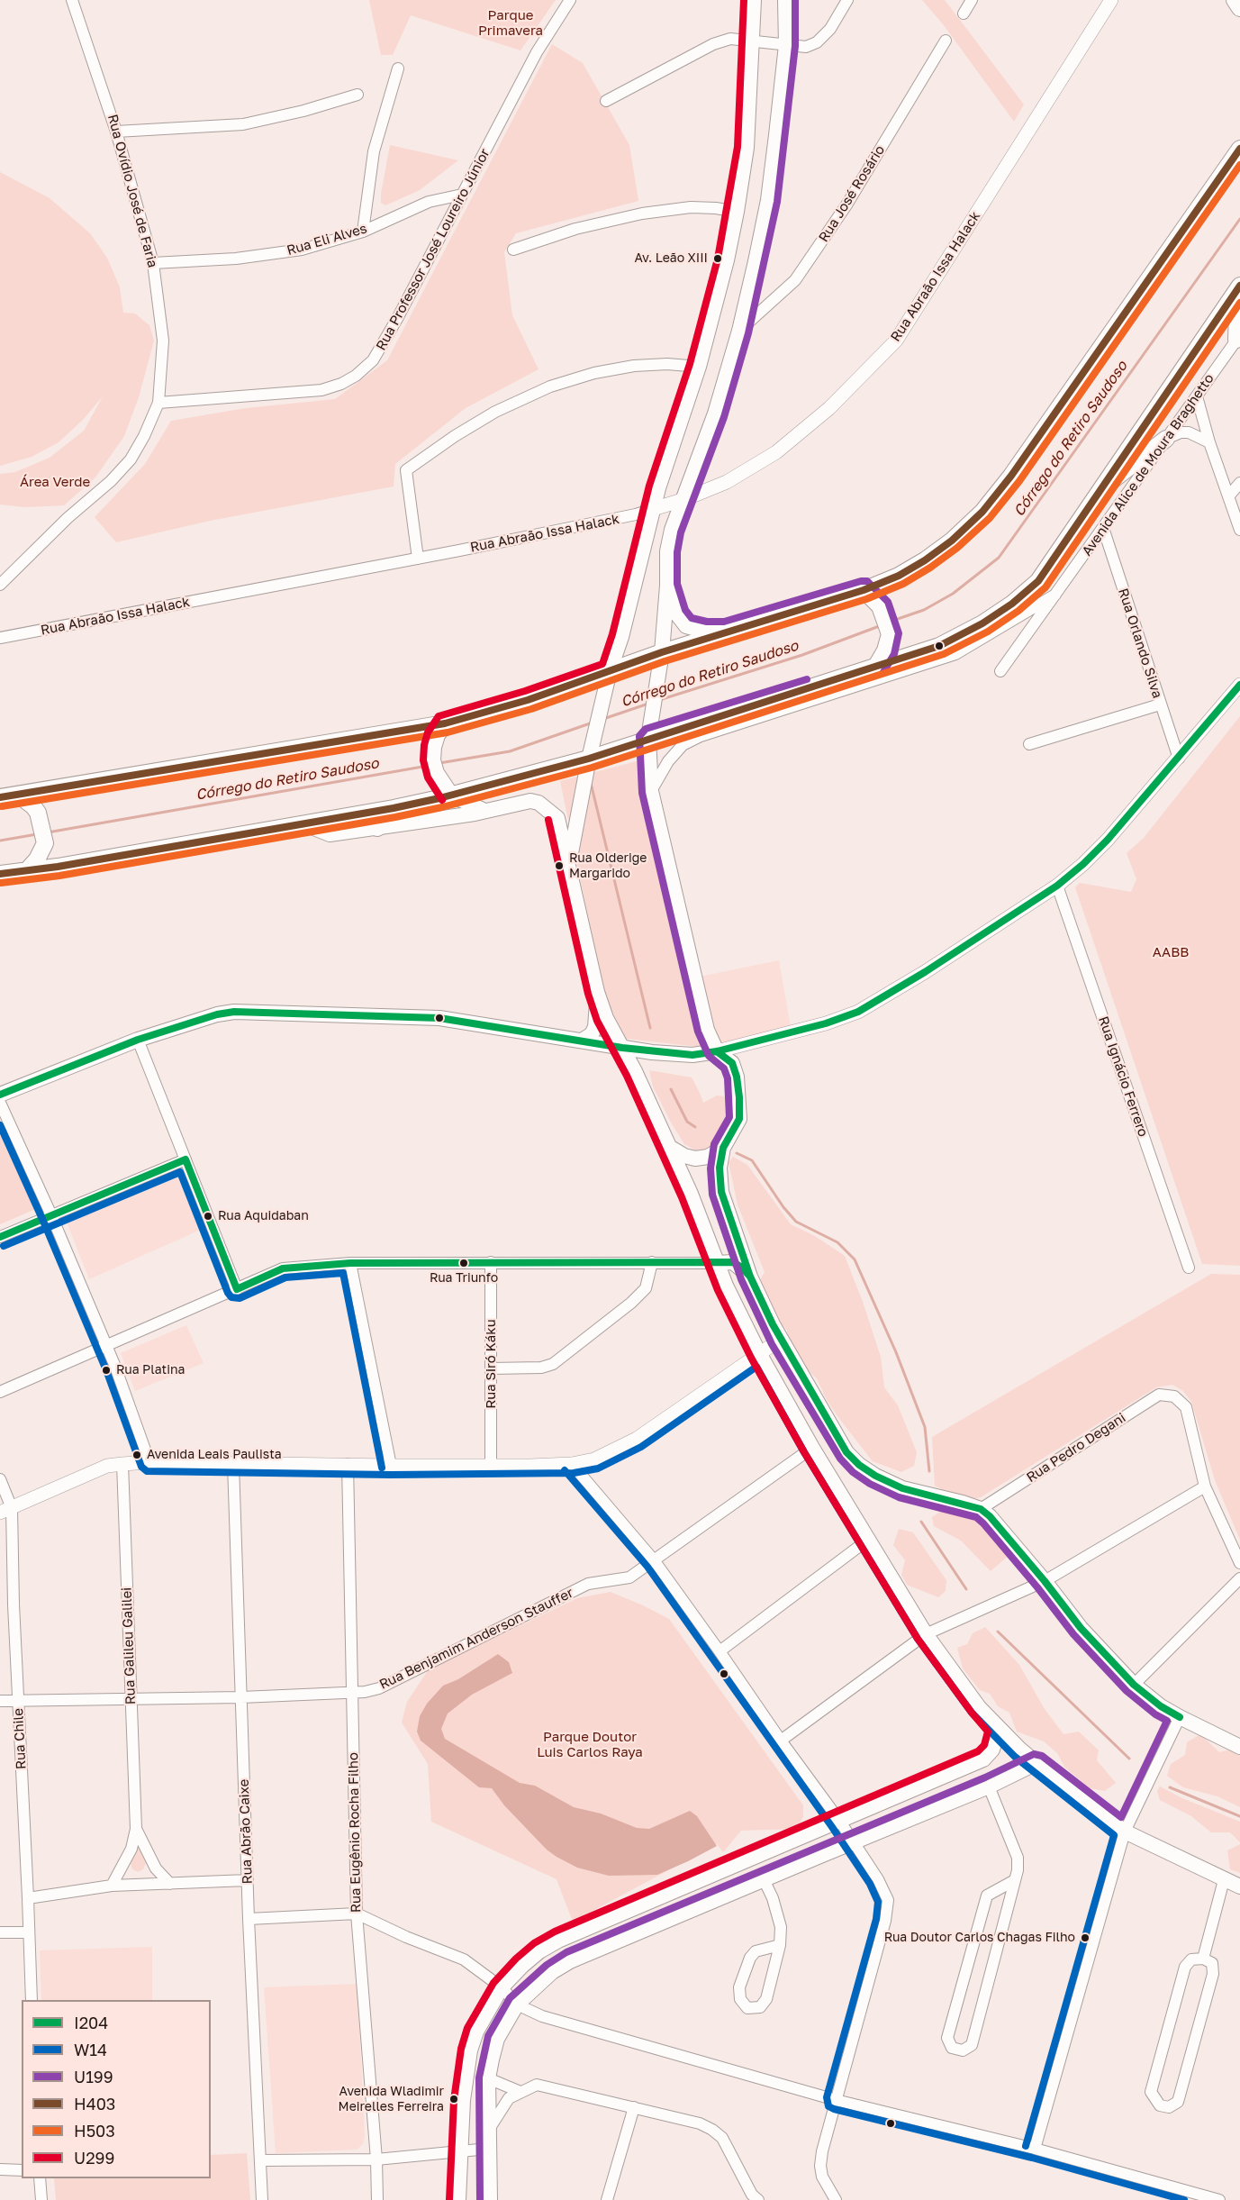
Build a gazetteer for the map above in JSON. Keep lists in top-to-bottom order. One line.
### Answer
{"streets":{"street":["Rua Ovídio José de Faria","Rua José Rosário","Rua Eli Alves","Rua Professor José Loureiro Júnior","Rua Abraão Issa Halack","Avenida Alice de Moura Braghetto","Rua Orlando Silva","Rua Ignácio Ferrero","Rua Siró Káku","Rua Pedro Degani","Rua Benjamim Anderson Stauffer","Rua Galileu Galilei","Rua Chile","Rua Abrão Caixe","Rua Eugênio Rocha Filho"]},"crossings":[["Rua Ovídio José de Faria","Rua Eli Alves"],["Rua Ovídio José de Faria","Rua Professor José Loureiro Júnior"],["Rua Eli Alves","Rua Professor José Loureiro Júnior"],["Avenida Alice de Moura Braghetto","Rua Orlando Silva"],["Rua Benjamim Anderson Stauffer","Rua Galileu Galilei"],["Rua Benjamim Anderson Stauffer","Rua Chile"],["Rua Benjamim Anderson Stauffer","Rua Abrão Caixe"],["Rua Benjamim Anderson Stauffer","Rua Eugênio Rocha Filho"]],"water":["Córrego do Retiro Saudoso"],"parks":["Parque Primavera","Área Verde","AABB","Parque Doutor Luis Carlos Raya"],"places":["Av. Leão XIII","Rua Olderige Margarido","Rua Aquidaban","Rua Triunfo","Rua Platina","Avenida Leais Paulista","Rua Doutor Carlos Chagas Filho","Avenida Wladimir Meirelles Ferreira"],"lines":["transit line U199","transit line U299","transit line H403","transit line H503","transit line I204","transit line W14"],"legend":["I204","W14","U199","H403","H503","U299"]}
